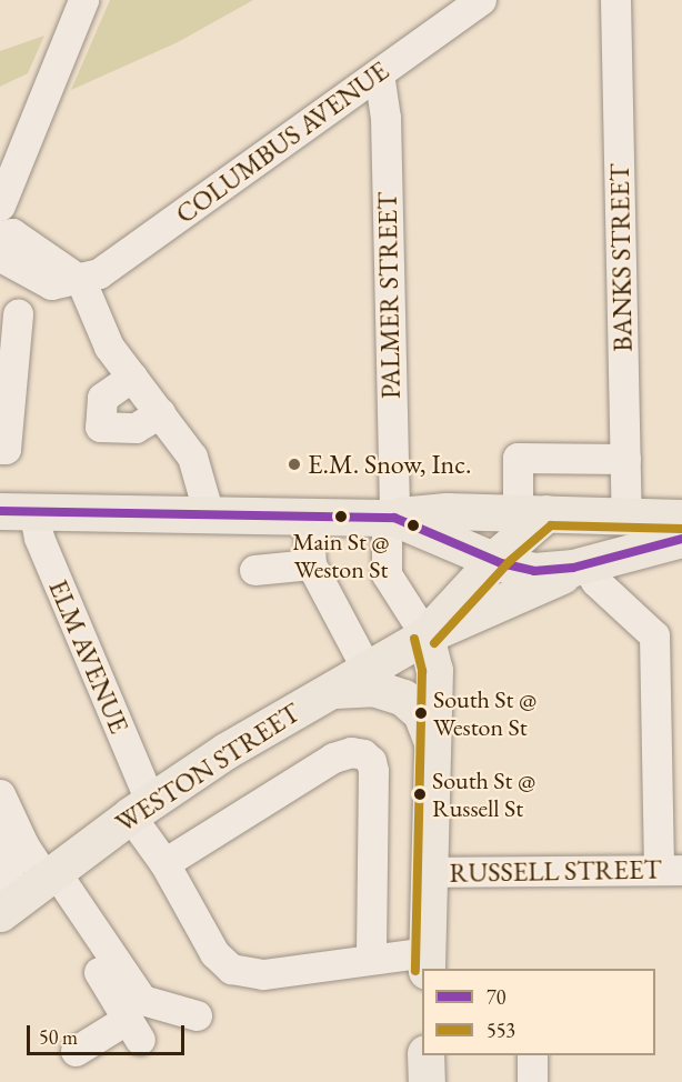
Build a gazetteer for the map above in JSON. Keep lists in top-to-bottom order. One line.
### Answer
{"streets":{"main road":["WESTON STREET"],"street":["COLUMBUS AVENUE","BANKS STREET","PALMER STREET","ELM AVENUE","RUSSELL STREET"]},"crossings":[["COLUMBUS AVENUE","PALMER STREET"],["PALMER STREET","WESTON STREET"],["ELM AVENUE","WESTON STREET"]],"places":["E.M. Snow, Inc.","Main St @ Weston St","South St @ Weston St","South St @ Russell St"],"lines":["transit line 70","transit line 553"],"legend":["70","553"],"scale_bar":"50 m"}
